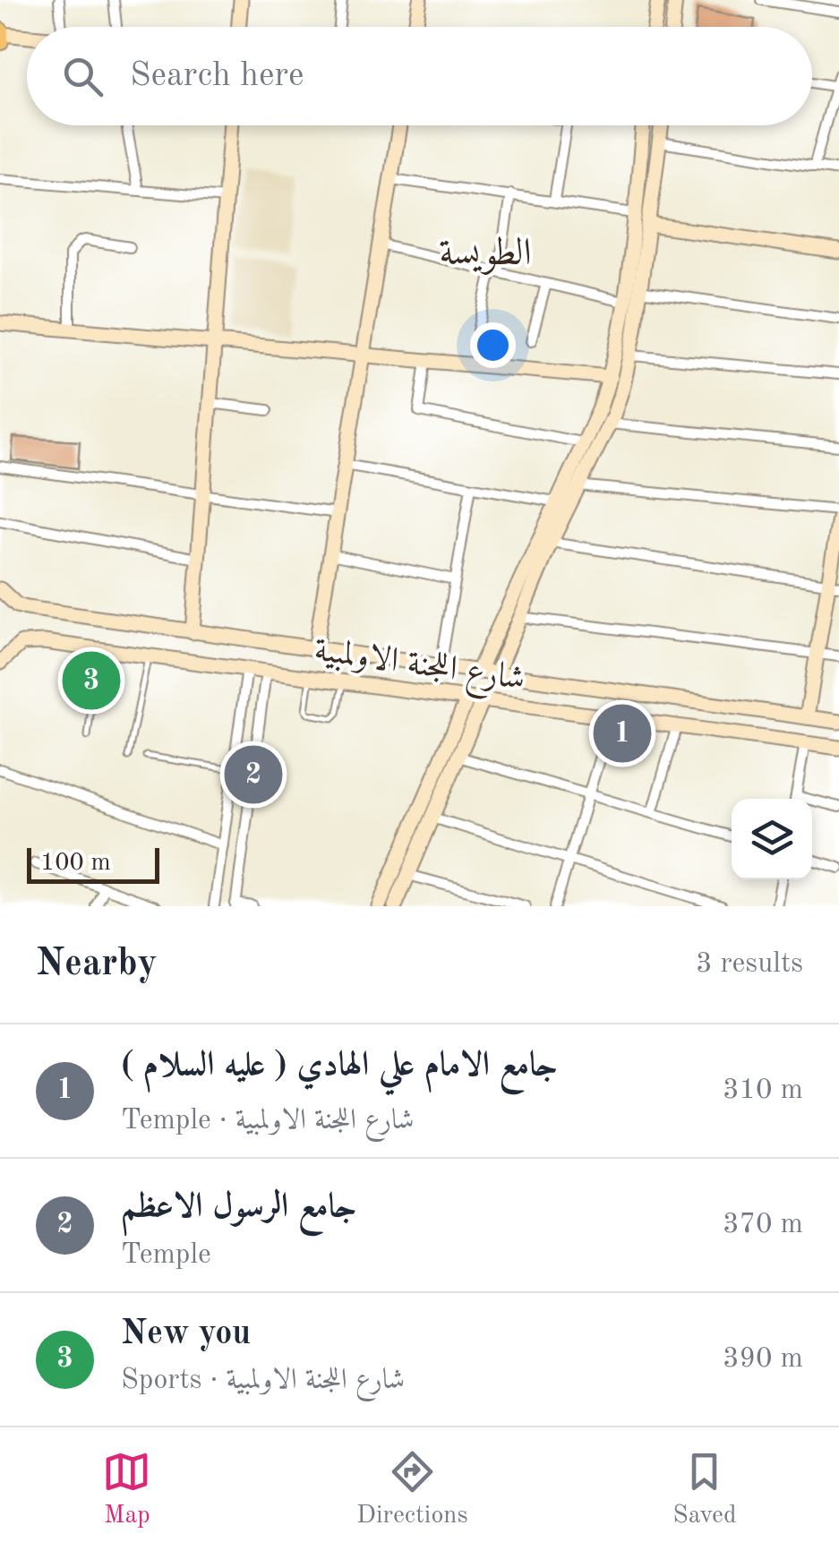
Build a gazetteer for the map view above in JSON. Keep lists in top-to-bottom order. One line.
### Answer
{"streets":{"main road":["شارع اللجنة الاولمبية"]},"districts":["الطويسة"],"scale_bar":"100 m","page":{"search":"Search here","pins":["3","1","2"],"scale":"100 m","heading":["Nearby","3 results"],"list":[{"mark":"1","name":"جامع الامام علي الهادي ( عليه السلام )","note":"Temple · شارع اللجنة الاولمبية","value":"310 m"},{"mark":"2","name":"جامع الرسول الاعظم","note":"Temple","value":"370 m"},{"mark":"3","name":"New you","note":"Sports · شارع اللجنة الاولمبية","value":"390 m"}],"nav":["Map","Directions","Saved"]}}
